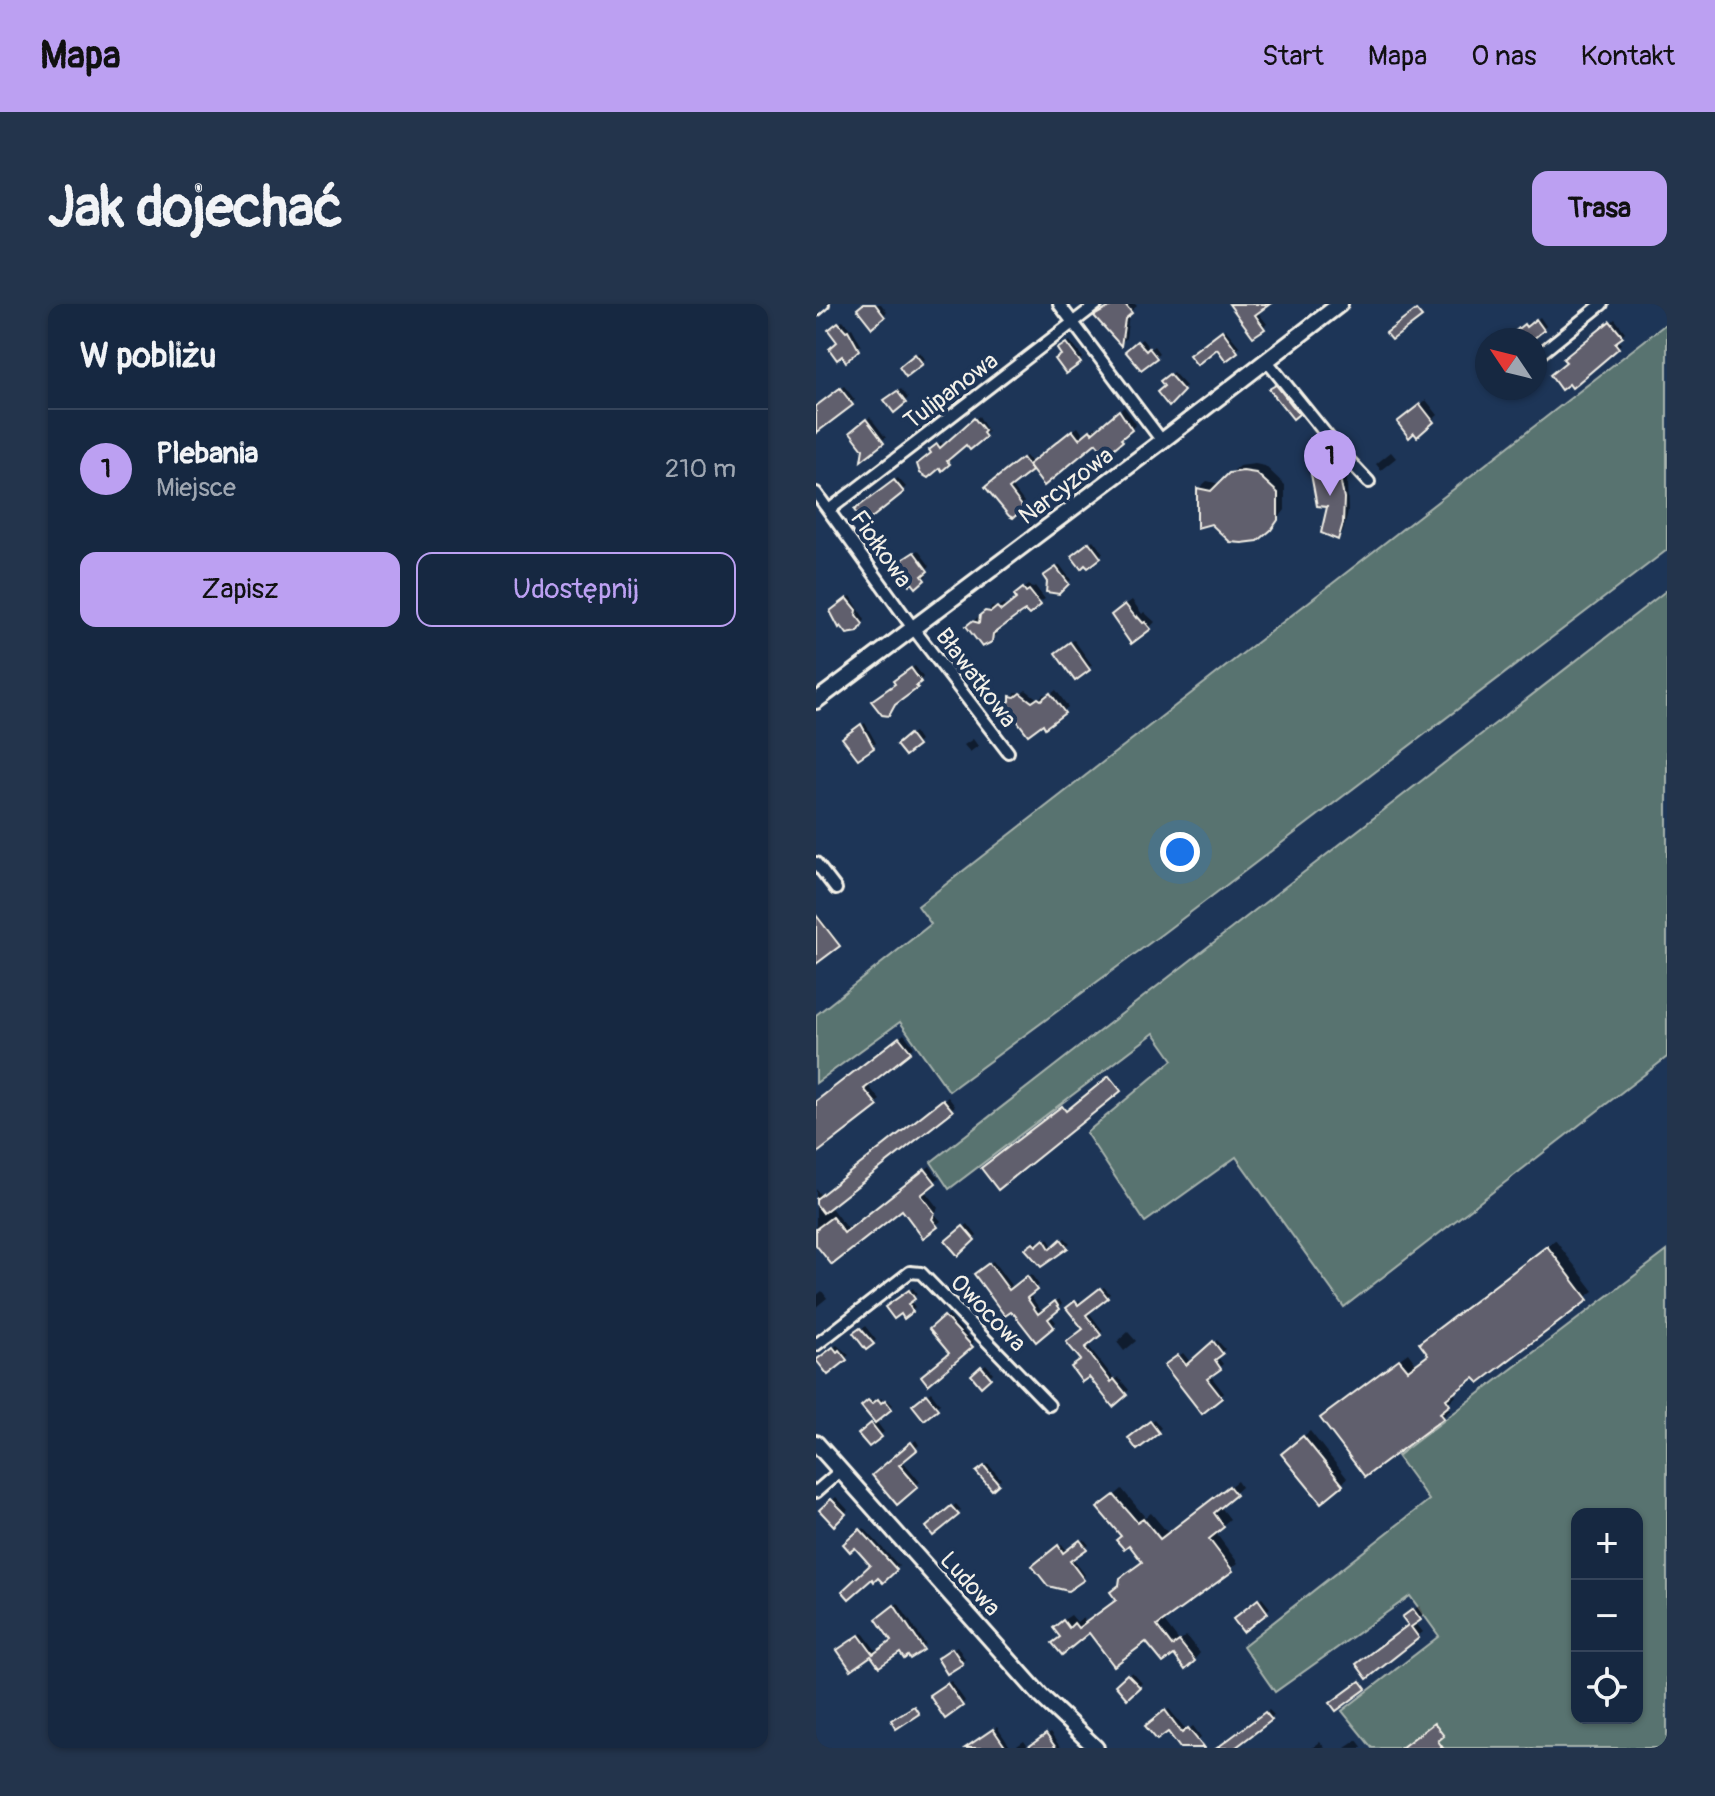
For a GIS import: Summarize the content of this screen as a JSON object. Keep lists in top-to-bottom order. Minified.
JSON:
{"streets":{"street":["Tulipanowa","Narcyzowa","Fiołkowa","Bławatkowa","Owocowa","Ludowa"]},"crossings":[["Tulipanowa","Fiołkowa"],["Narcyzowa","Fiołkowa"],["Narcyzowa","Bławatkowa"],["Fiołkowa","Bławatkowa"]],"north":"top left","page":{"header":"Mapa","nav":["Start","Mapa","O nas","Kontakt"],"buttons":["Trasa",["Zapisz","Udostępnij"]],"title":"Jak dojechać","heading":"W pobliżu","list":[{"mark":"1","name":"Plebania","note":"Miejsce","value":"210 m"}],"pins":"1","map_buttons":["+","−"]}}
